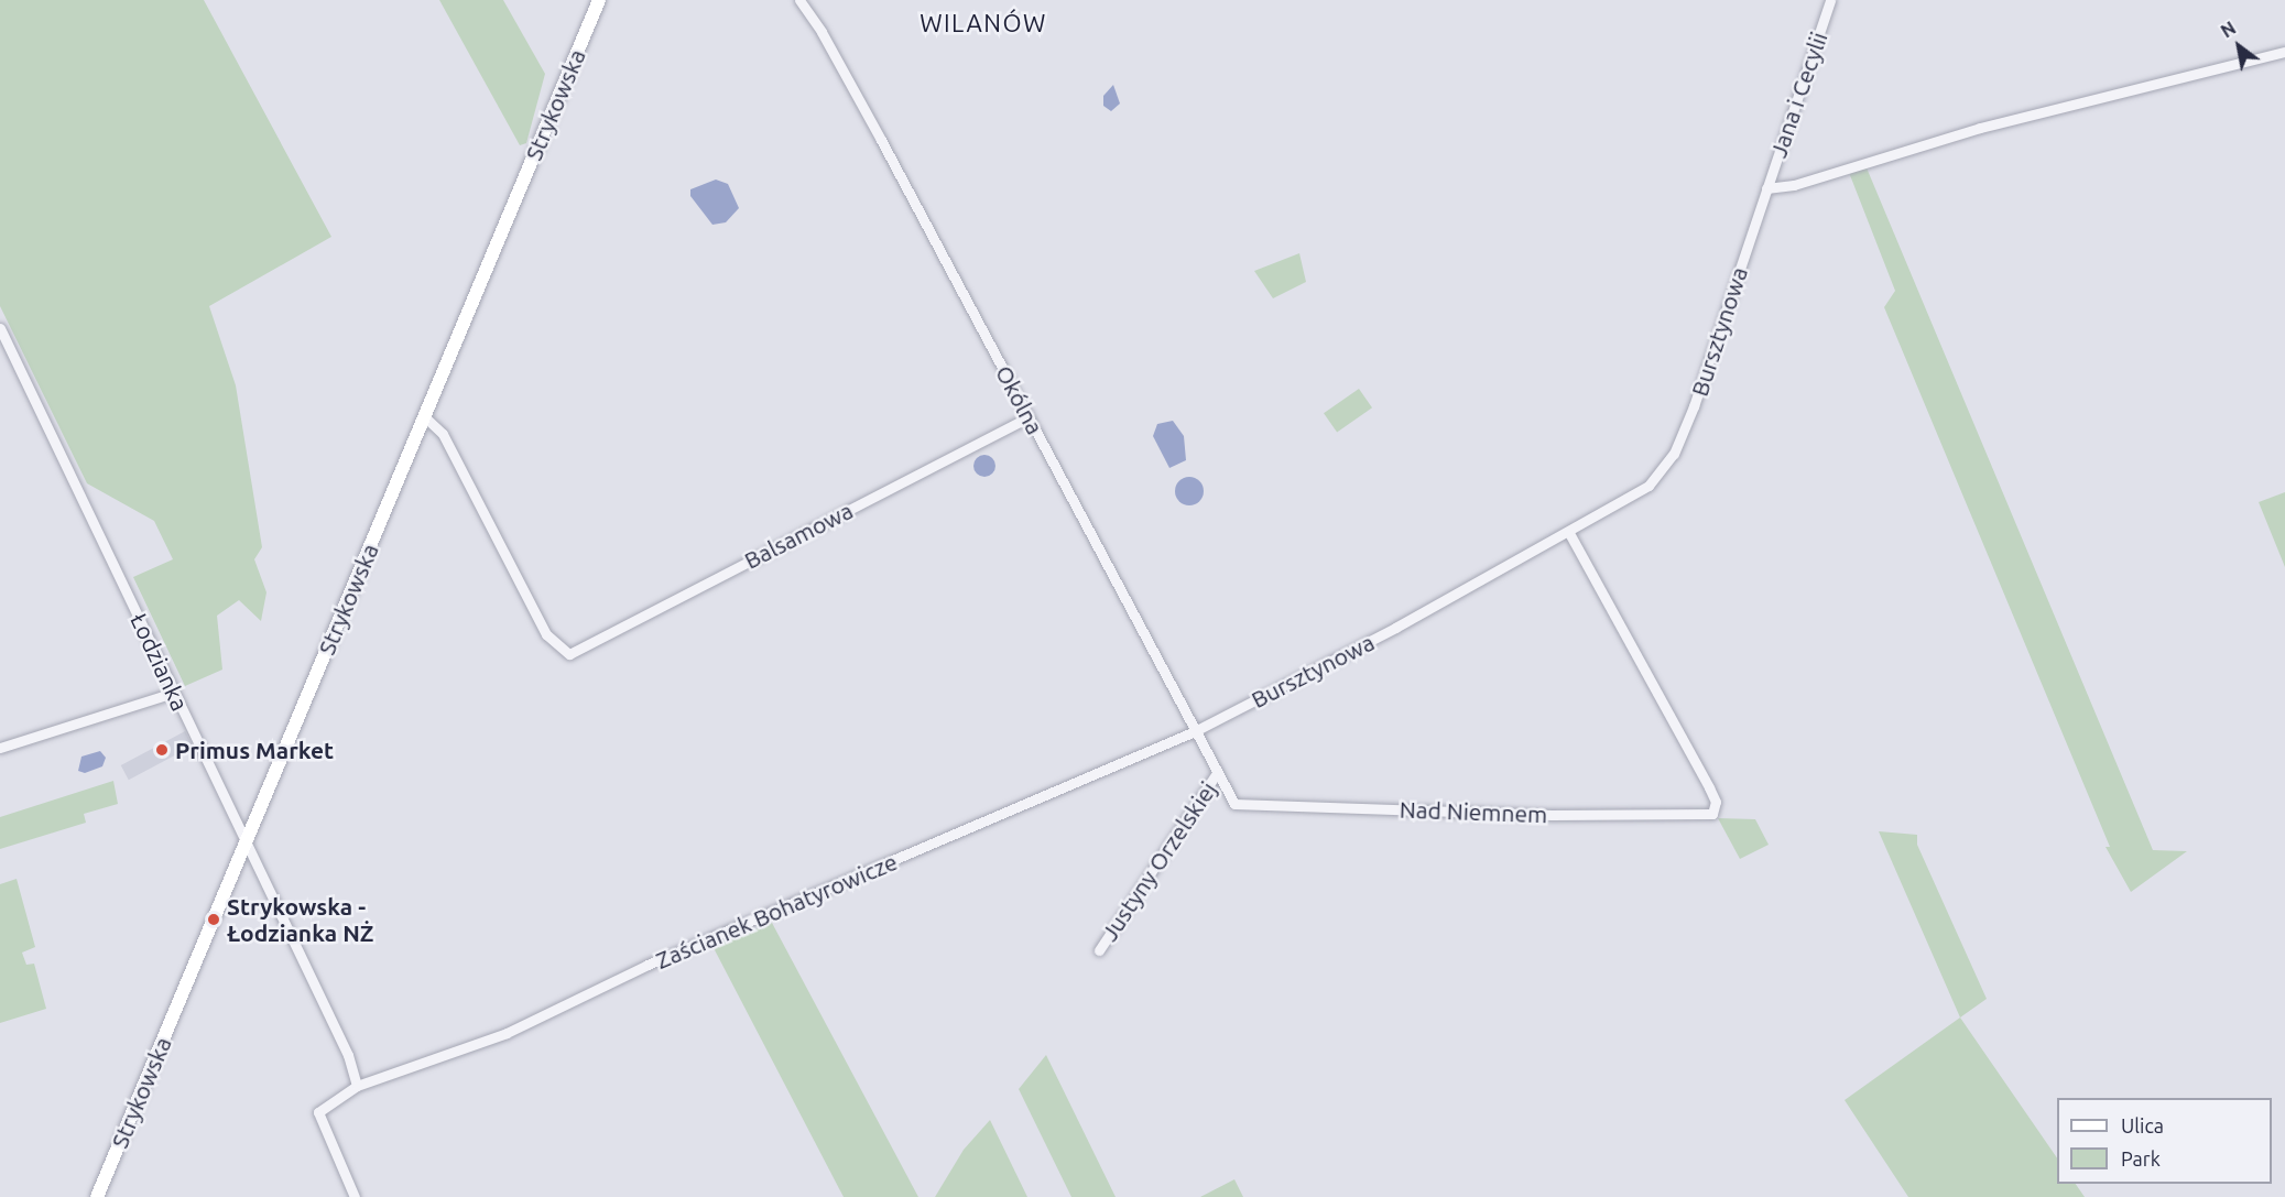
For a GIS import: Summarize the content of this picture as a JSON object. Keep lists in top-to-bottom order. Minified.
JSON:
{"streets":{"main road":["Strykowska"],"street":["Jana i Cecylii","Bursztynowa","Okólna","Balsamowa","Łodzianka","Nad Niemnem","Justyny Orzelskiej","Zaścianek Bohatyrowicze"]},"crossings":[["Jana i Cecylii","Bursztynowa"],["Strykowska","Balsamowa"],["Strykowska","Łodzianka"],["Bursztynowa","Okólna"],["Bursztynowa","Nad Niemnem"],["Bursztynowa","Zaścianek Bohatyrowicze"],["Okólna","Balsamowa"],["Okólna","Nad Niemnem"],["Okólna","Justyny Orzelskiej"],["Okólna","Zaścianek Bohatyrowicze"],["Łodzianka","Zaścianek Bohatyrowicze"]],"districts":["WILANÓW"],"places":["Primus Market","Strykowska - Łodzianka NŻ"],"legend":["Ulica","Park"],"north":"top left"}
